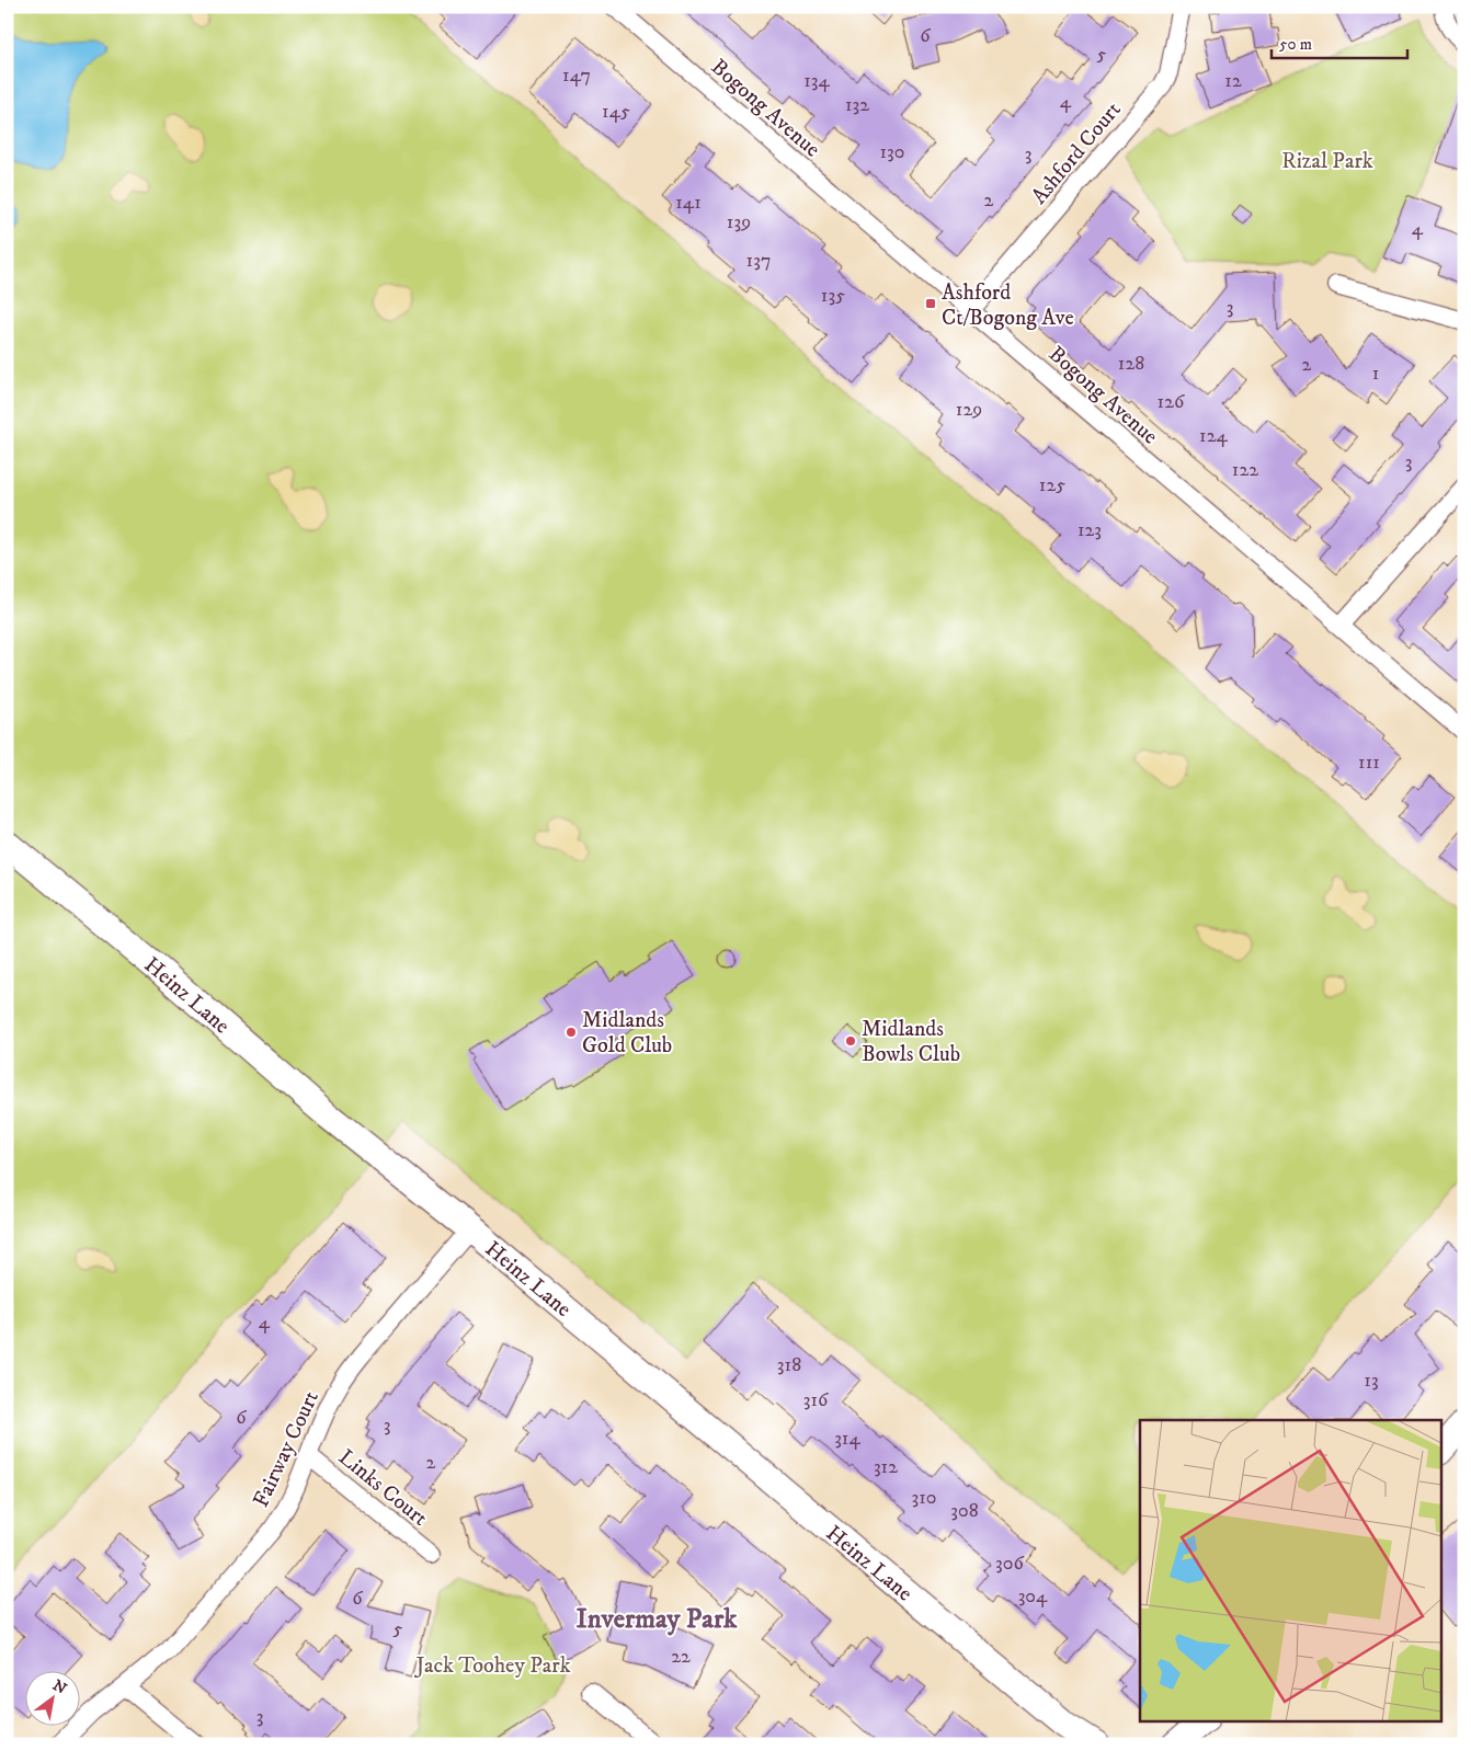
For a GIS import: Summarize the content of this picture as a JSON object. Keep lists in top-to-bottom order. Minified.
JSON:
{"streets":{"street":["Bogong Avenue","Ashford Court","Heinz Lane","Fairway Court","Links Court"]},"crossings":[["Bogong Avenue","Ashford Court"],["Heinz Lane","Fairway Court"],["Fairway Court","Links Court"]],"districts":["Invermay Park"],"parks":["Rizal Park","Jack Toohey Park"],"places":{"transit":["Ashford Ct/Bogong Ave"],"other":["Midlands Gold Club","Midlands Bowls Club"]},"house_numbers":["6","5","147","134","12","4","132","145","130","3","2","141","139","4","137","135","3","128","2","1","126","129","124","3","122","125","123","111","4","318","13","316","6","3","314","2","312","310","308","306","304","6","5","22","3"],"scale_bar":"50 m","north":"top right"}
